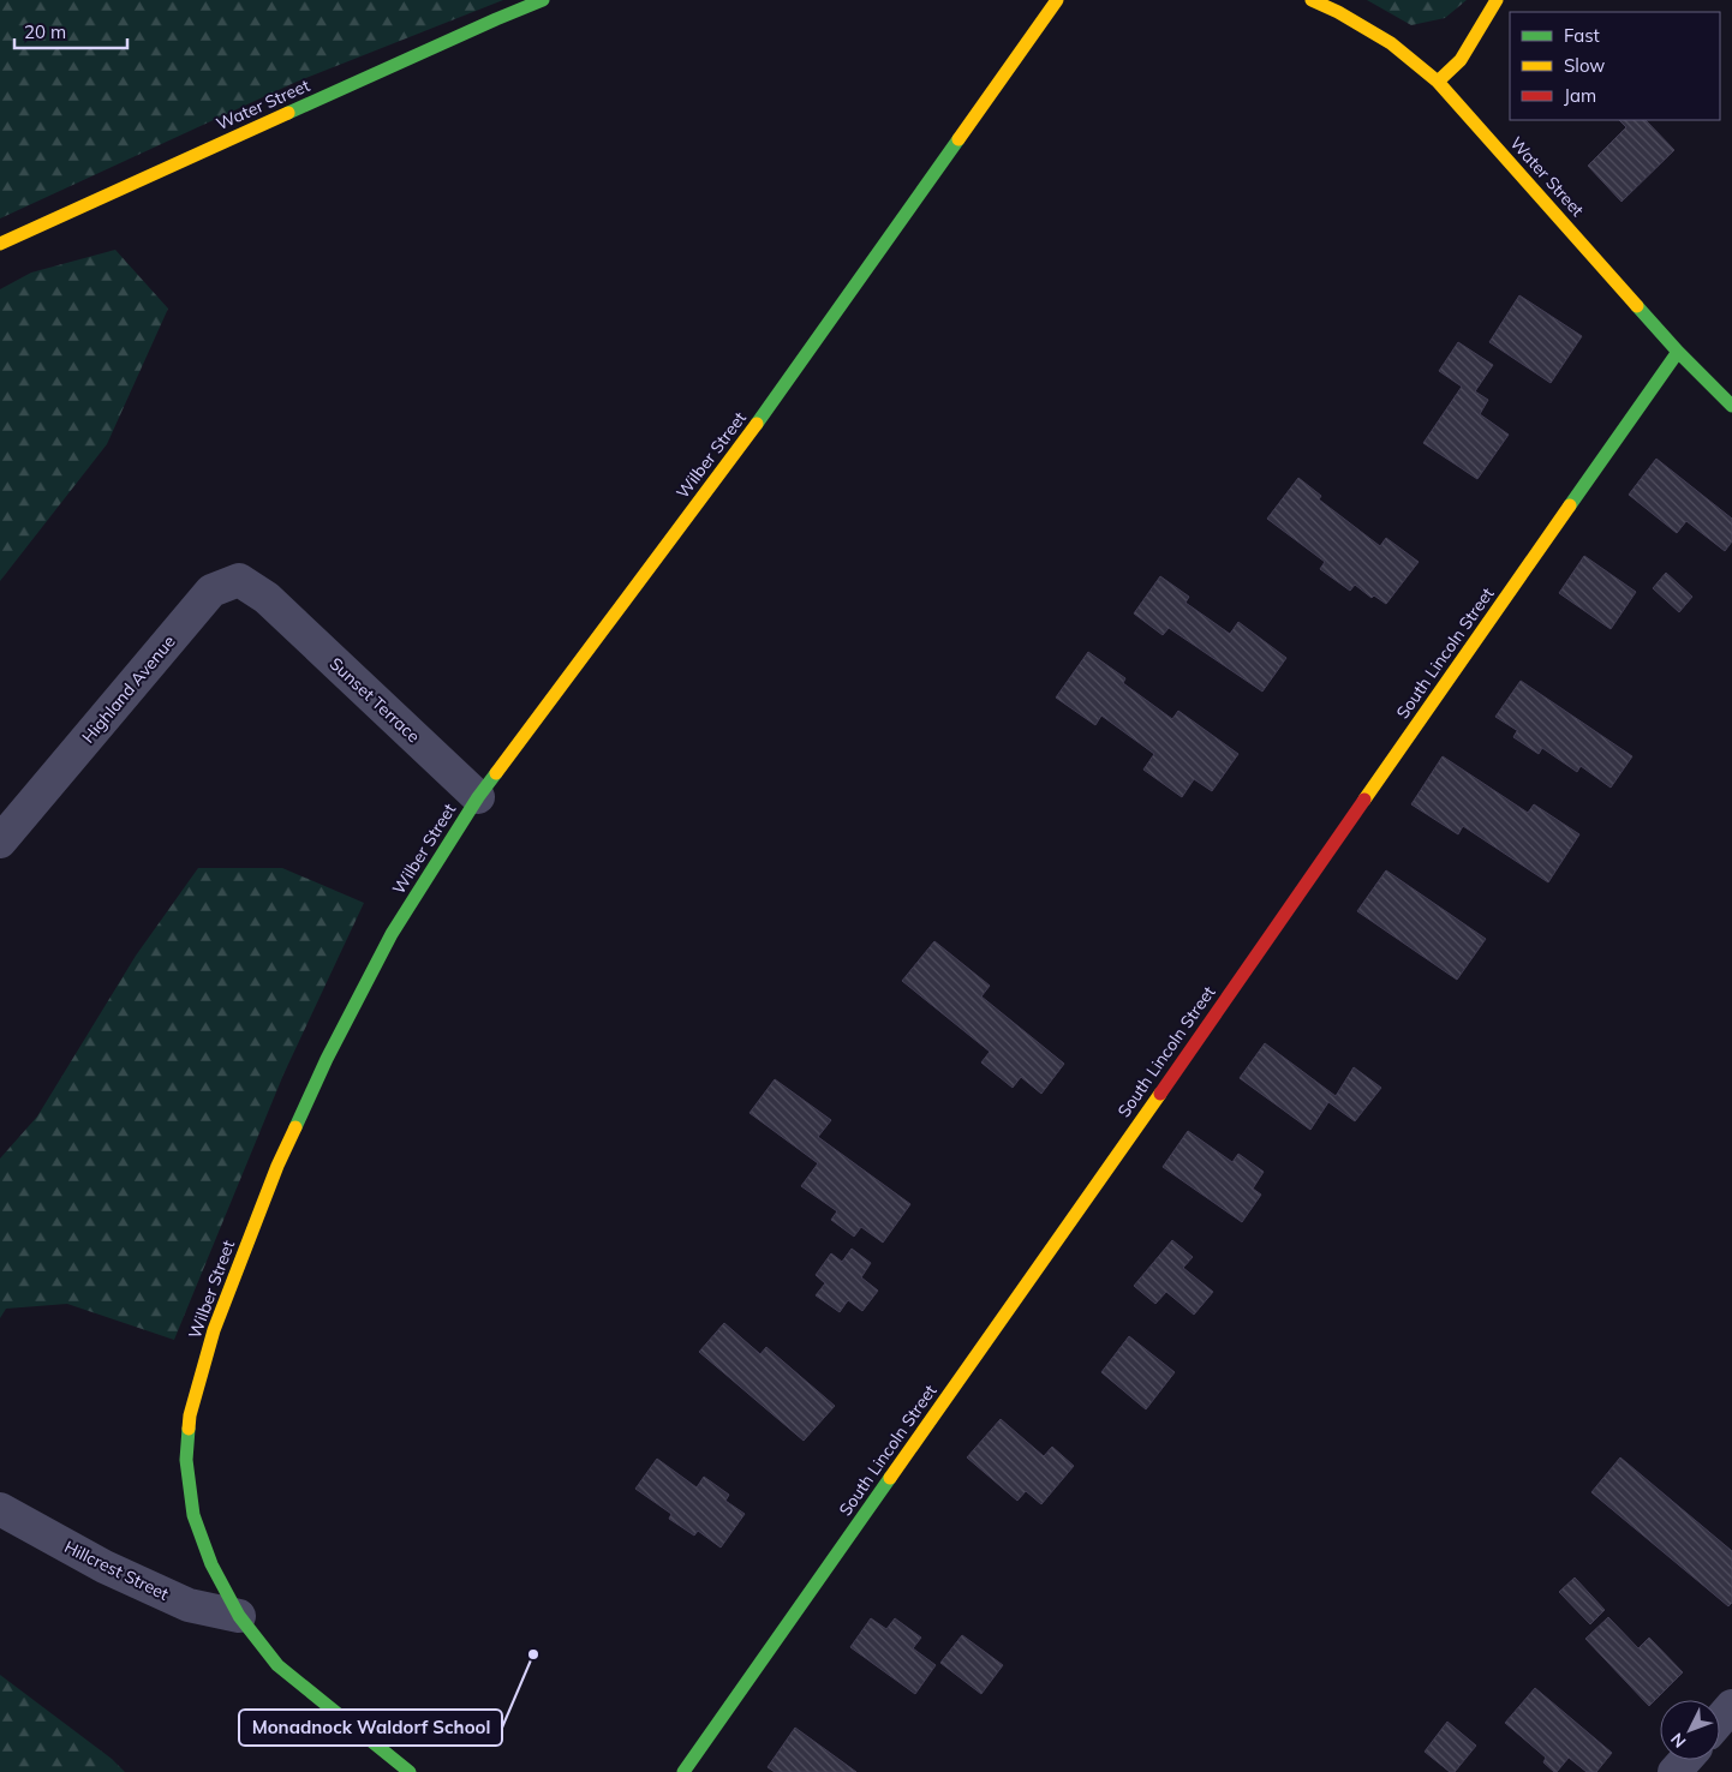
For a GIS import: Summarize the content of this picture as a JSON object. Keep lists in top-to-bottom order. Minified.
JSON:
{"streets":{"street":["Water Street","Wilber Street","South Lincoln Street","Highland Avenue","Sunset Terrace","Hillcrest Street"]},"crossings":[["Water Street","South Lincoln Street"],["Wilber Street","Sunset Terrace"],["Wilber Street","Hillcrest Street"],["Highland Avenue","Sunset Terrace"]],"places":["Monadnock Waldorf School"],"legend":["Fast","Slow","Jam"],"scale_bar":"20 m","north":"bottom left"}
